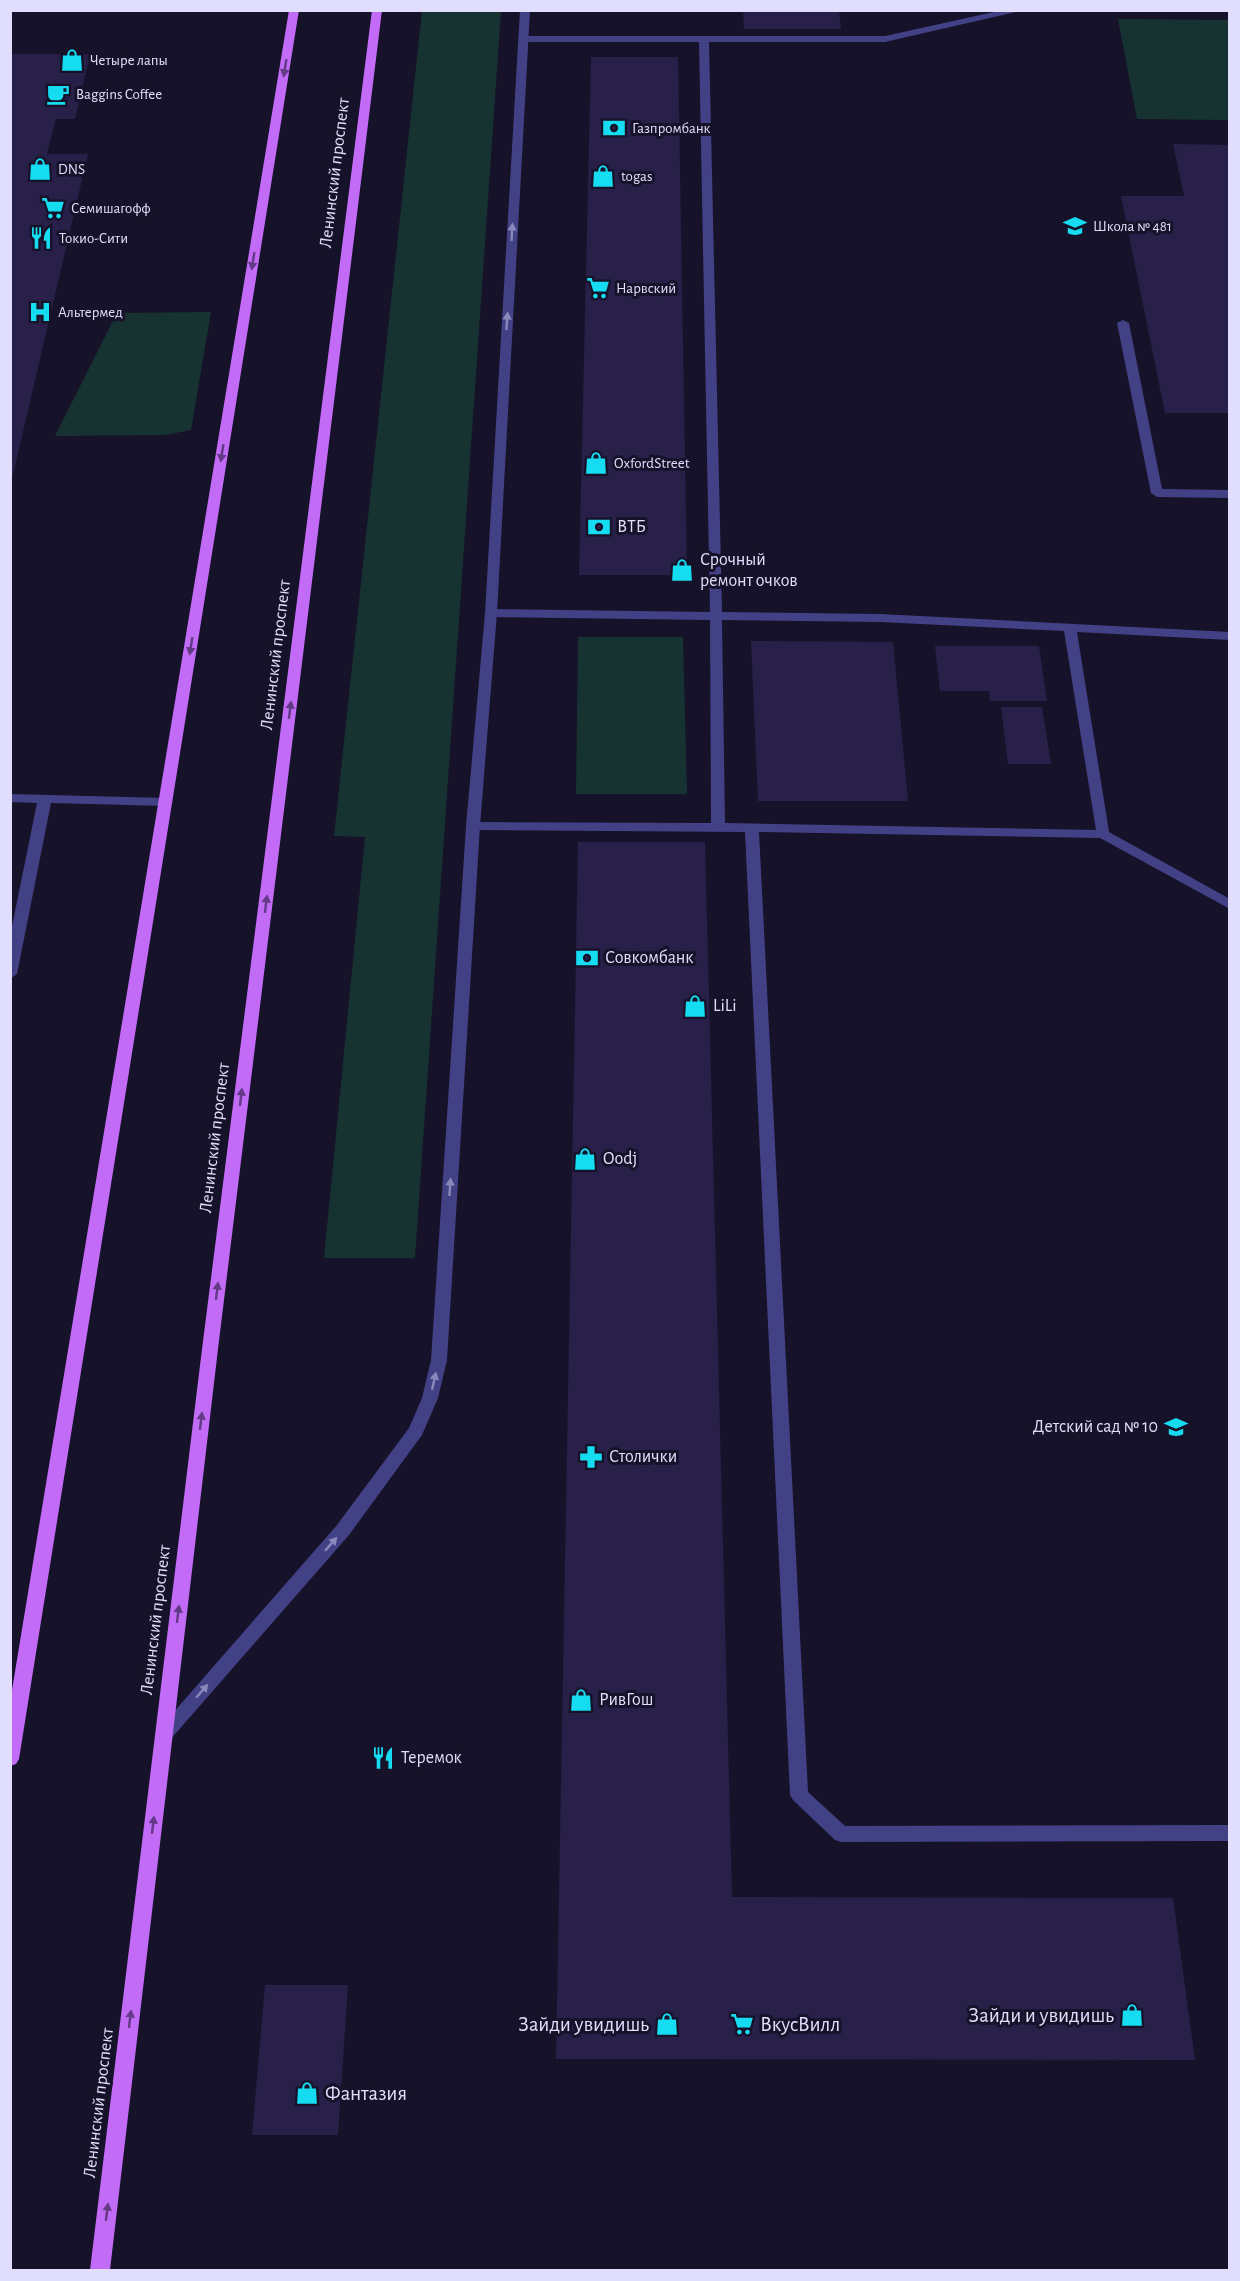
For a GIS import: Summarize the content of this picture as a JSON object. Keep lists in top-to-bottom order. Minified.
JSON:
{"streets":{"main road":["Ленинский проспект"]},"places":{"shop":["Четыре лапы","DNS","togas","OxfordStreet","Срочный ремонт очков","LiLi","Oodj","РивГош","Зайди и увидишь","Зайди увидишь","Фантазия"],"cafe":["Baggins Coffee"],"bank":["Газпромбанк","ВТБ","Совкомбанк"],"supermarket":["Семишагофф","Нарвский","ВкусВилл"],"school or university":["Школа № 481","Детский сад № 10"],"restaurant":["Токио-Сити","Теремок"],"hospital":["Альтермед"],"pharmacy":["Столички"]}}
